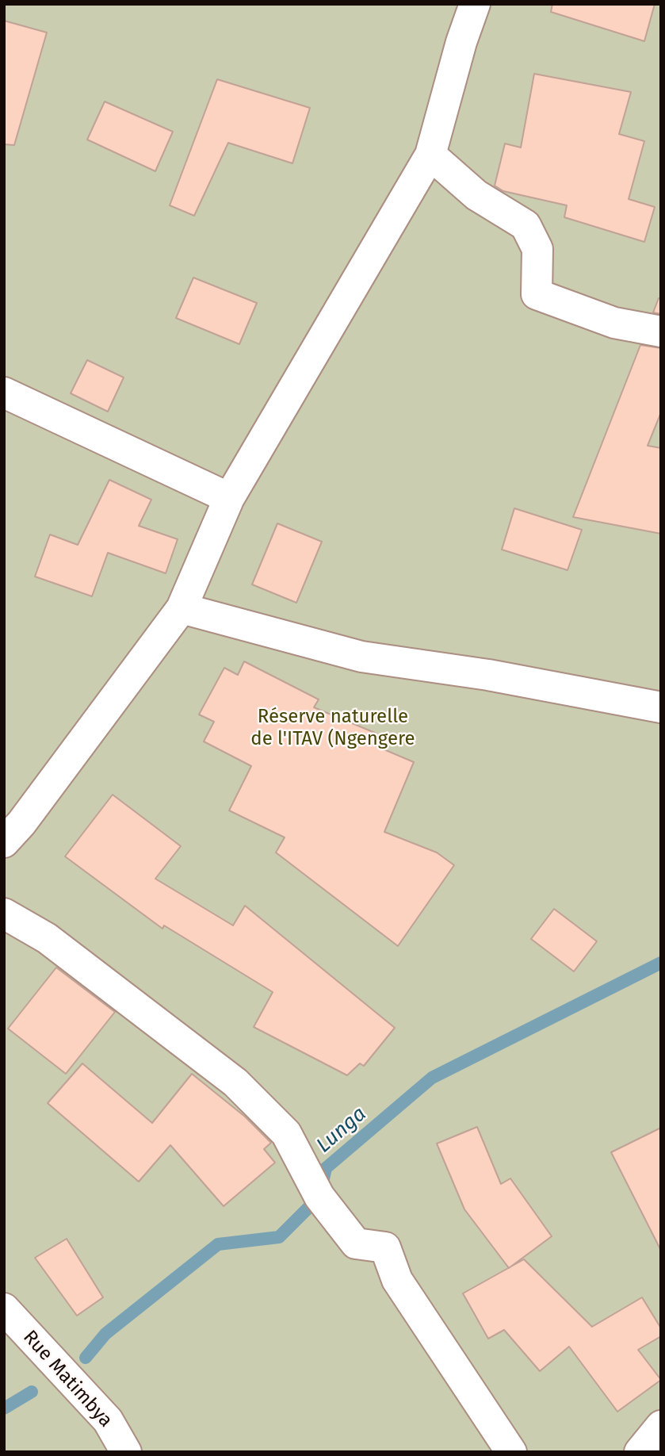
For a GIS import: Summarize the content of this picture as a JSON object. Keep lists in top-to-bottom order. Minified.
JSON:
{"streets":{"street":["Rue Matimbya"]},"water":["Lunga"],"parks":["Réserve naturelle de l'ITAV (Ngengere"]}
